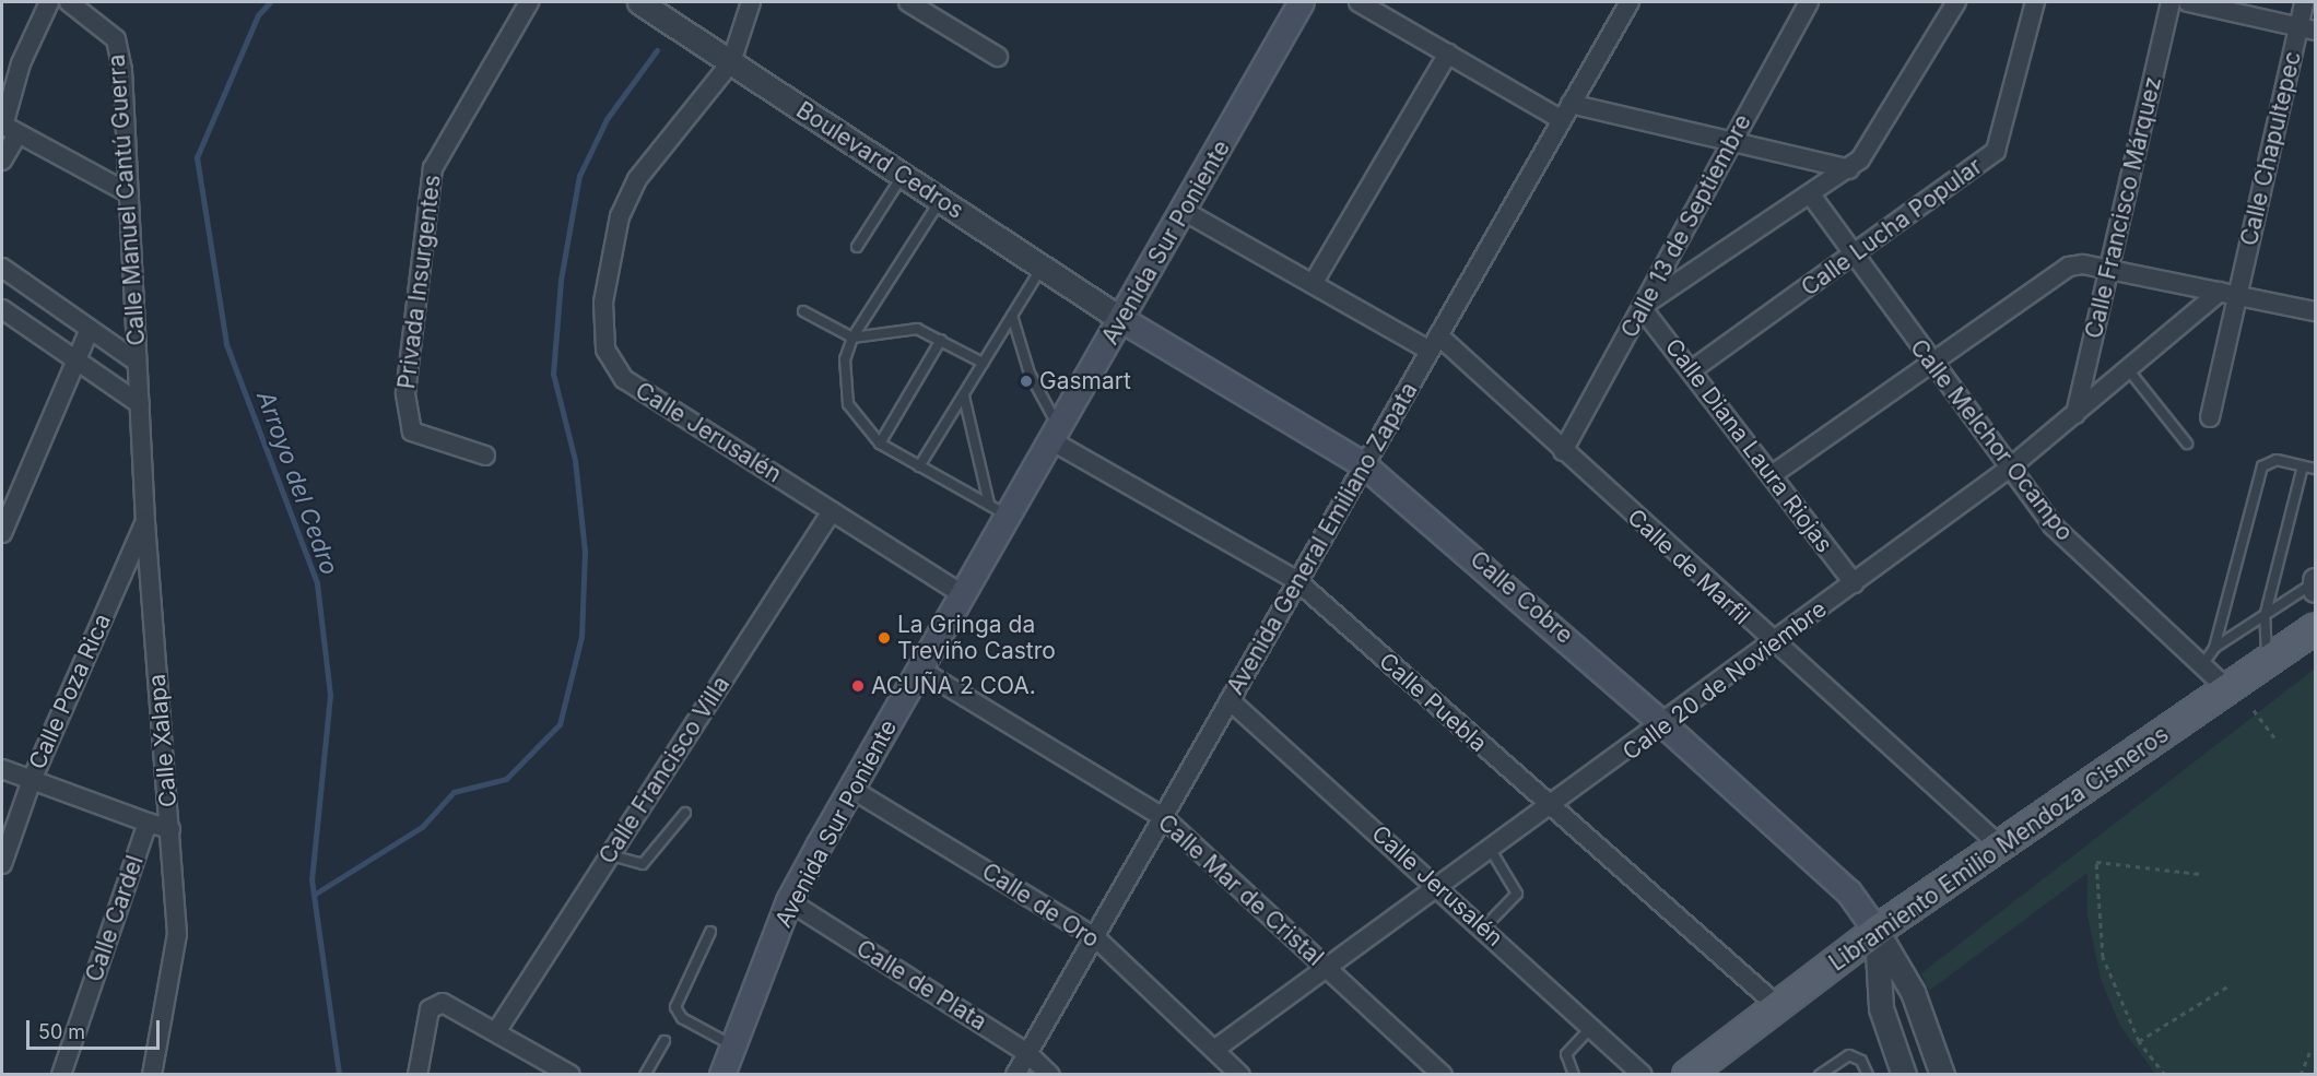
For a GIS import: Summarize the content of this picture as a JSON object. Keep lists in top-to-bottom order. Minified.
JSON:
{"streets":{"main road":["Avenida Sur Poniente","Calle Cobre","Libramiento Emilio Mendoza Cisneros"],"street":["Calle Chapultepec","Boulevard Cedros","Calle Manuel Cantú Guerra","Calle Francisco Márquez","Calle 13 de Septiembre","Calle Lucha Popular","Privada Insurgentes","Calle Jerusalén","Calle Melchor Ocampo","Calle Diana Laura Riojas","Avenida General Emiliano Zapata","Calle de Marfil","Calle 20 de Noviembre","Calle Poza Rica","Calle Puebla","Calle Xalapa","Calle Francisco Villa","Calle Mar de Cristal","Calle de Oro","Calle Cardel","Calle de Plata"]},"crossings":[["Calle Chapultepec","Calle 20 de Noviembre"],["Boulevard Cedros","Avenida Sur Poniente"],["Boulevard Cedros","Calle Jerusalén"],["Boulevard Cedros","Calle Cobre"],["Calle Manuel Cantú Guerra","Calle Xalapa"],["Calle Francisco Márquez","Calle 20 de Noviembre"],["Calle 13 de Septiembre","Calle Diana Laura Riojas"],["Calle 13 de Septiembre","Calle de Marfil"],["Calle Lucha Popular","Calle Melchor Ocampo"],["Calle Lucha Popular","Calle Diana Laura Riojas"],["Avenida Sur Poniente","Calle Jerusalén"],["Avenida Sur Poniente","Calle de Marfil"],["Avenida Sur Poniente","Calle Cobre"],["Avenida Sur Poniente","Calle Puebla"],["Avenida Sur Poniente","Calle Mar de Cristal"],["Avenida Sur Poniente","Calle de Oro"],["Avenida Sur Poniente","Calle de Plata"],["Calle Jerusalén","Avenida General Emiliano Zapata"],["Calle Jerusalén","Calle 20 de Noviembre"],["Calle Jerusalén","Calle Francisco Villa"],["Calle Melchor Ocampo","Calle 20 de Noviembre"],["Calle Melchor Ocampo","Libramiento Emilio Mendoza Cisneros"],["Calle Diana Laura Riojas","Calle 20 de Noviembre"],["Avenida General Emiliano Zapata","Calle de Marfil"],["Avenida General Emiliano Zapata","Calle Cobre"],["Avenida General Emiliano Zapata","Calle Puebla"],["Avenida General Emiliano Zapata","Calle Mar de Cristal"],["Avenida General Emiliano Zapata","Calle de Oro"],["Avenida General Emiliano Zapata","Calle de Plata"],["Calle de Marfil","Calle 20 de Noviembre"],["Calle de Marfil","Libramiento Emilio Mendoza Cisneros"],["Calle Cobre","Calle 20 de Noviembre"],["Calle Cobre","Libramiento Emilio Mendoza Cisneros"],["Calle 20 de Noviembre","Calle Puebla"],["Calle 20 de Noviembre","Calle Mar de Cristal"],["Calle 20 de Noviembre","Calle de Oro"],["Calle Poza Rica","Calle Xalapa"],["Calle Puebla","Libramiento Emilio Mendoza Cisneros"]],"water":["Arroyo del Cedro"],"places":["Gasmart","La Gringa da Treviño Castro","ACUÑA 2 COA."],"scale_bar":"50 m"}
